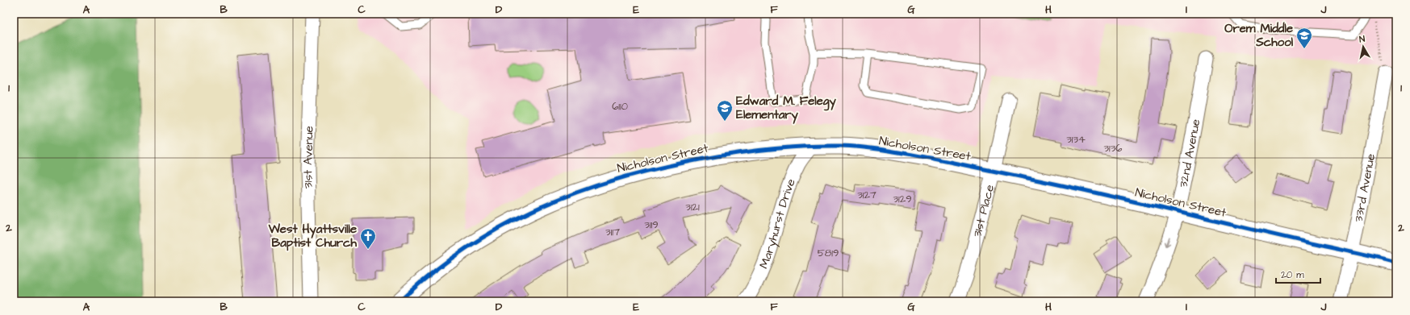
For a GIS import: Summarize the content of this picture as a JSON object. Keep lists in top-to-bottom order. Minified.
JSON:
{"streets":{"street":["Nicholson Street","32nd Avenue","31st Avenue","33rd Avenue","31st Place","Maryhurst Drive"]},"crossings":[["Nicholson Street","32nd Avenue"],["Nicholson Street","33rd Avenue"],["Nicholson Street","31st Place"],["Nicholson Street","Maryhurst Drive"]],"one_way":["32nd Avenue"],"places":{"school or university":["Orem Middle School","Edward M. Felegy Elementary"],"church":["West Hyattsville Baptist Church"]},"house_numbers":["6110","3134","3136","3127","3129","3121","3119","3117","5819"],"scale_bar":"20 m","north":"top","grid":{"columns":["A","B","C","D","E","F","G","H","I","J"],"rows":["1","2"]}}
